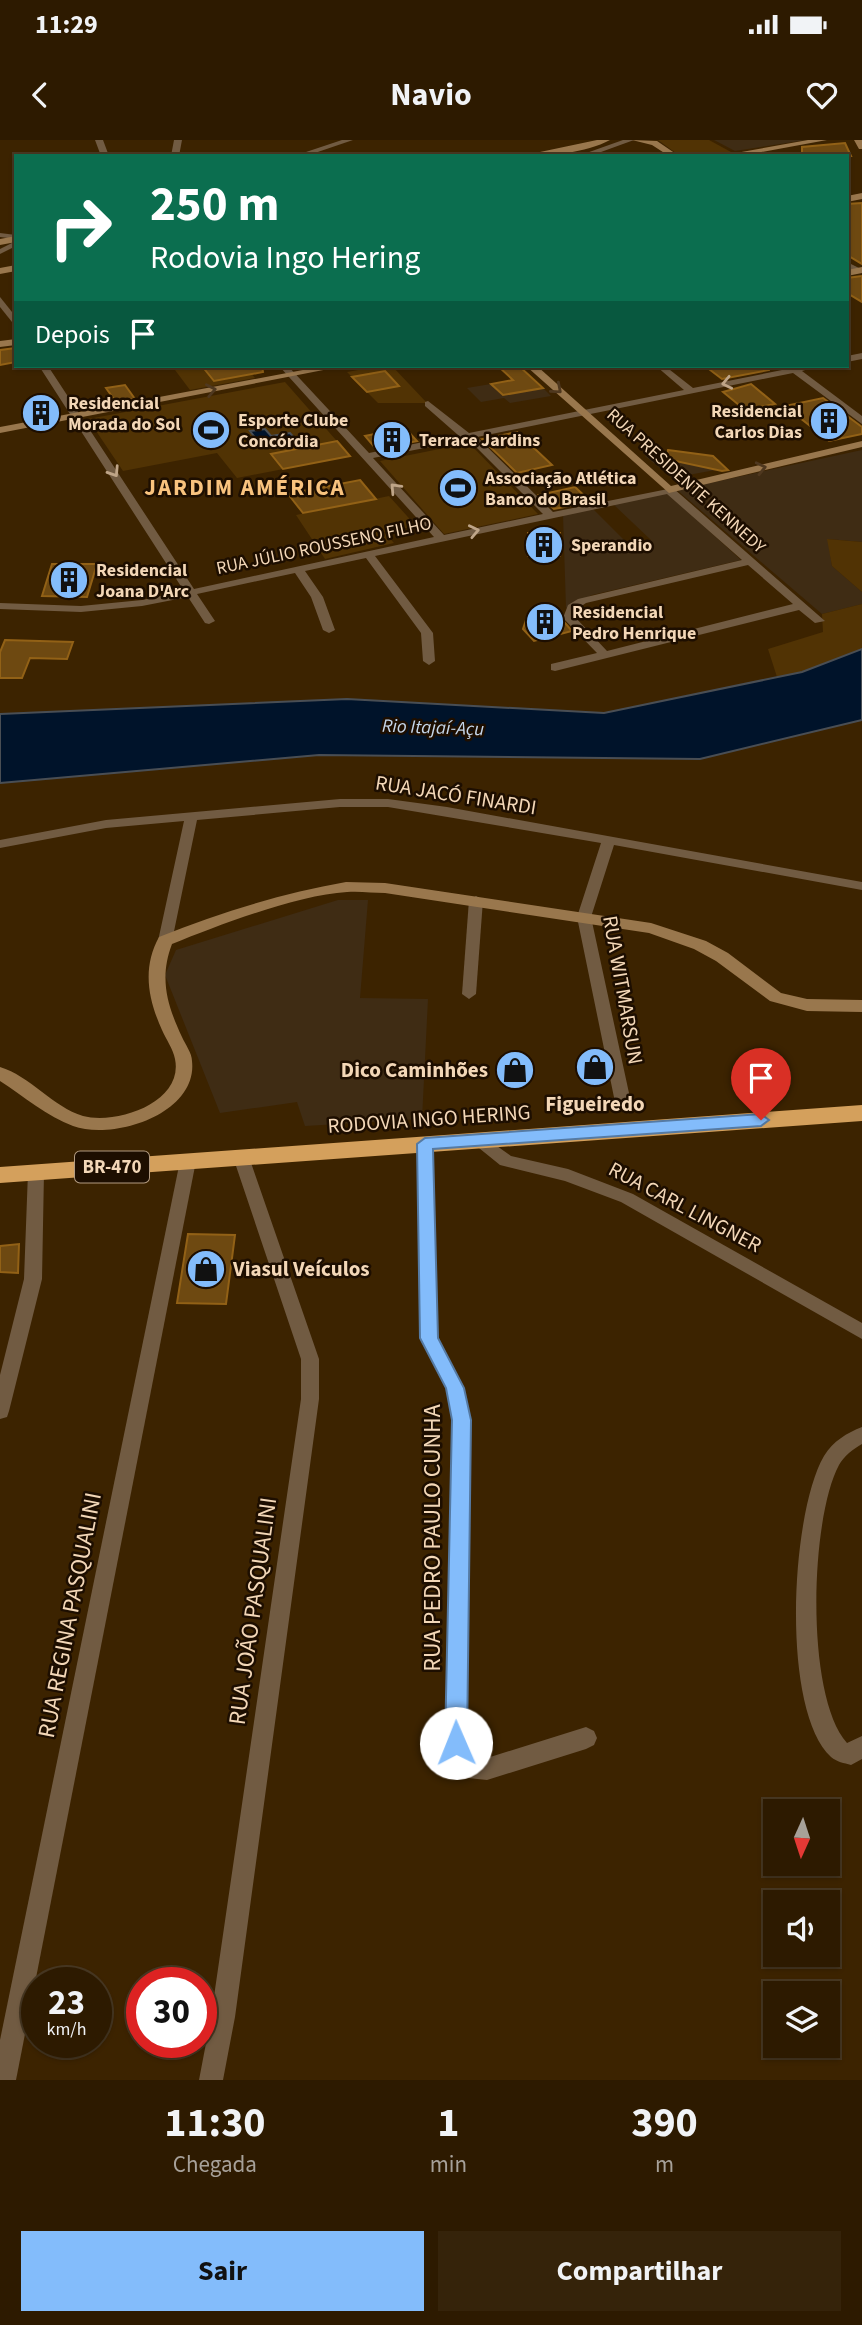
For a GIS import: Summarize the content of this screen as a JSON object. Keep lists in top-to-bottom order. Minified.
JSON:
{"streets":{"highway":["RODOVIA INGO HERING","BR-470"],"street":["RUA PRESIDENTE KENNEDY","RUA JÚLIO ROUSSENQ FILHO","RUA JACÓ FINARDI","RUA WITMARSUN","RUA CARL LINGNER","RUA PEDRO PAULO CUNHA","RUA JOÃO PASQUALINI","RUA REGINA PASQUALINI"]},"crossings":[["RUA PRESIDENTE KENNEDY","RUA JÚLIO ROUSSENQ FILHO"],["RUA JACÓ FINARDI","RUA WITMARSUN"],["RODOVIA INGO HERING","RUA CARL LINGNER"],["RODOVIA INGO HERING","RUA PEDRO PAULO CUNHA"],["RODOVIA INGO HERING","RUA JOÃO PASQUALINI"],["RODOVIA INGO HERING","RUA REGINA PASQUALINI"]],"districts":["JARDIM AMÉRICA"],"water":["Rio Itajaí-Açu"],"places":{"building":["Residencial Morada do Sol","Residencial Carlos Dias","Terrace Jardins","Sperandio","Residencial Joana D'Arc","Residencial Pedro Henrique"],"sports":["Esporte Clube Concórdia","Associação Atlética Banco do Brasil"],"shop":["Figueiredo","Dico Caminhões","Viasul Veículos"]},"north":"bottom","page":{"status":"11:29","header":"Navio","turn":["250 m","Rodovia Ingo Hering"],"then":"Depois","speed":"23 km/h","limit":"30","eta":["11:30","Chegada","1","min","390","m"],"buttons":["Sair","Compartilhar"]}}
